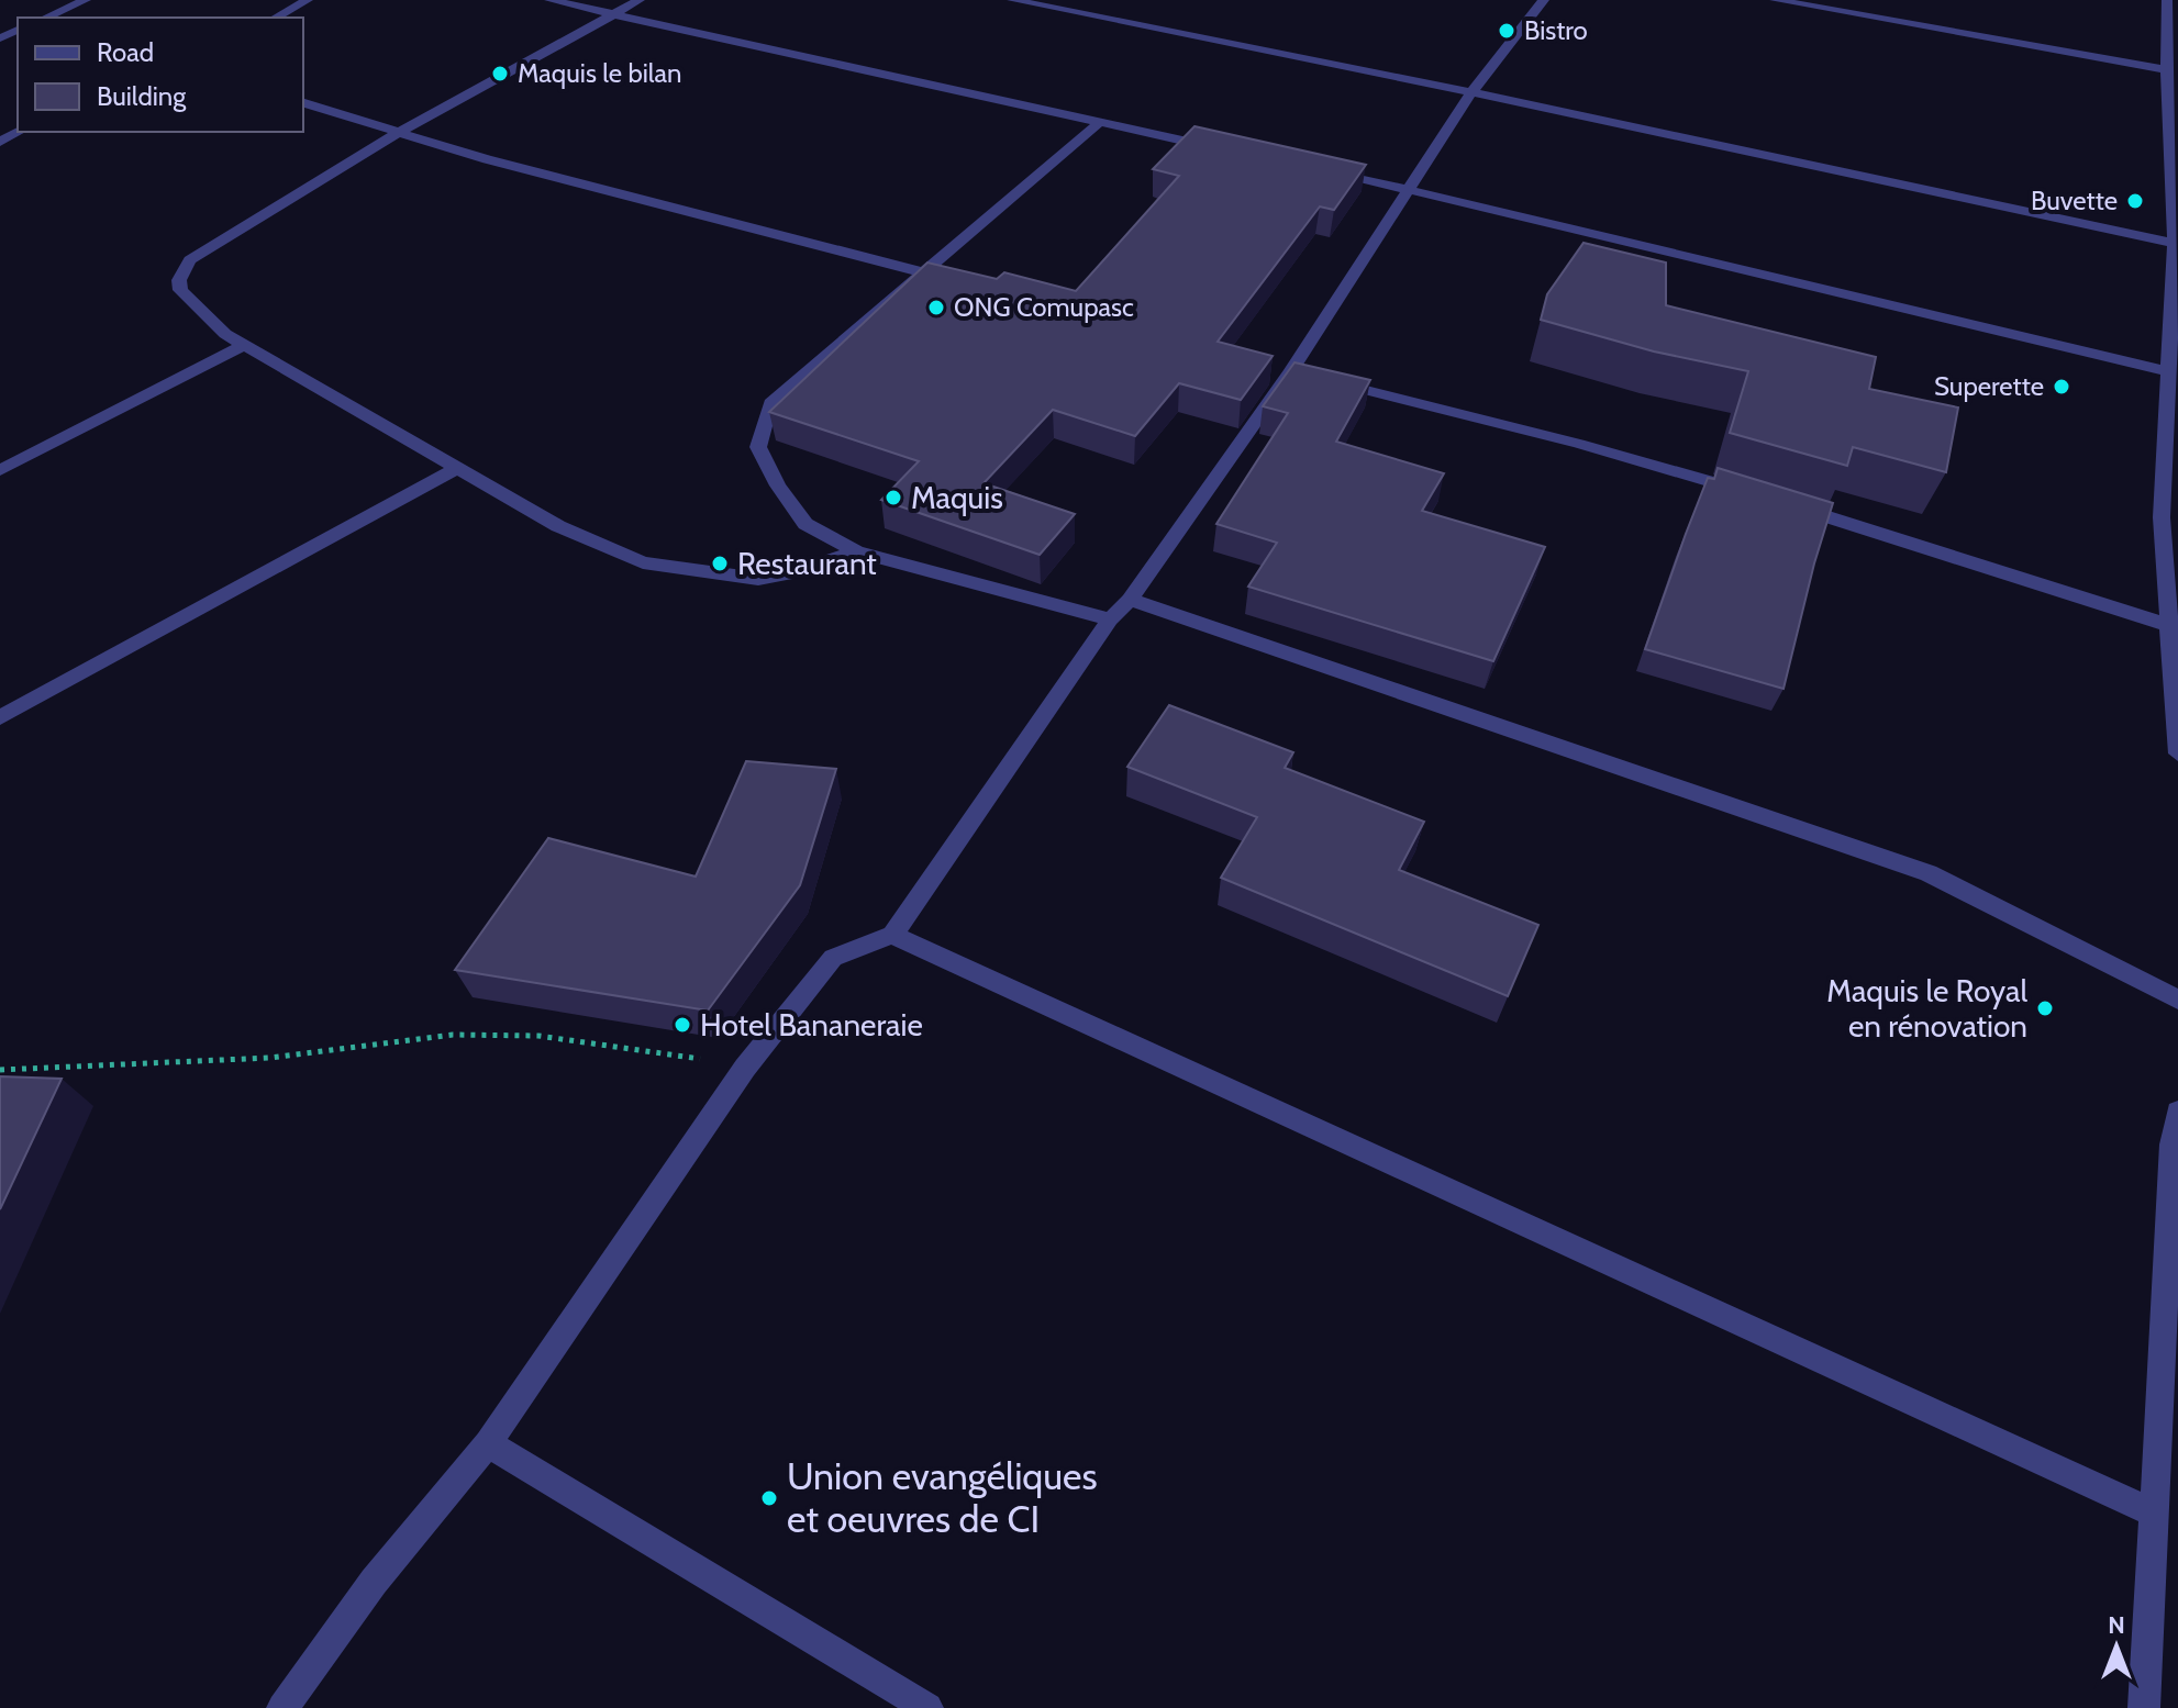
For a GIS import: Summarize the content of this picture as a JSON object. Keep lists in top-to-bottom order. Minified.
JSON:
{"places":["Bistro","Maquis le bilan","Buvette","ONG Comupasc","Superette","Maquis","Restaurant","Maquis le Royal en rénovation","Hotel Bananeraie","Union evangéliques et oeuvres de CI"],"legend":["Road","Building"],"north":"top"}
